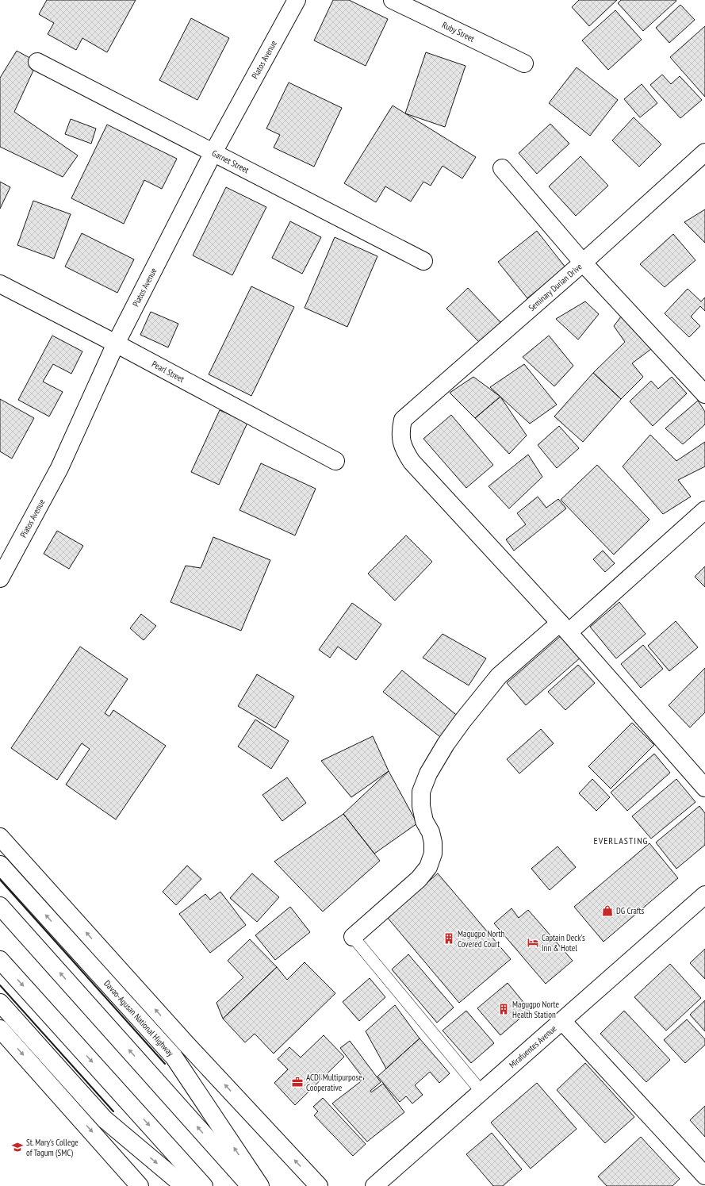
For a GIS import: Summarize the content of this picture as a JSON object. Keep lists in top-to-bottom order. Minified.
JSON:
{"streets":{"main road":["Ruby Street","Piatos Avenue","Garnet Street","Seminary Durian Drive","Pearl Street","Davao-Agusan National Highway","Mirafuentes Avenue"]},"crossings":[["Piatos Avenue","Garnet Street"],["Piatos Avenue","Pearl Street"]],"districts":["EVERLASTING"],"places":{"shop":["DG Crafts"],"building":["Magugpo North Covered Court","Magugpo Norte Health Station"],"hotel":["Captain Deck's Inn & Hotel"],"office":["ACDI Multipurpose Cooperative"],"school or university":["St. Mary's College of Tagum (SMC)"]}}
